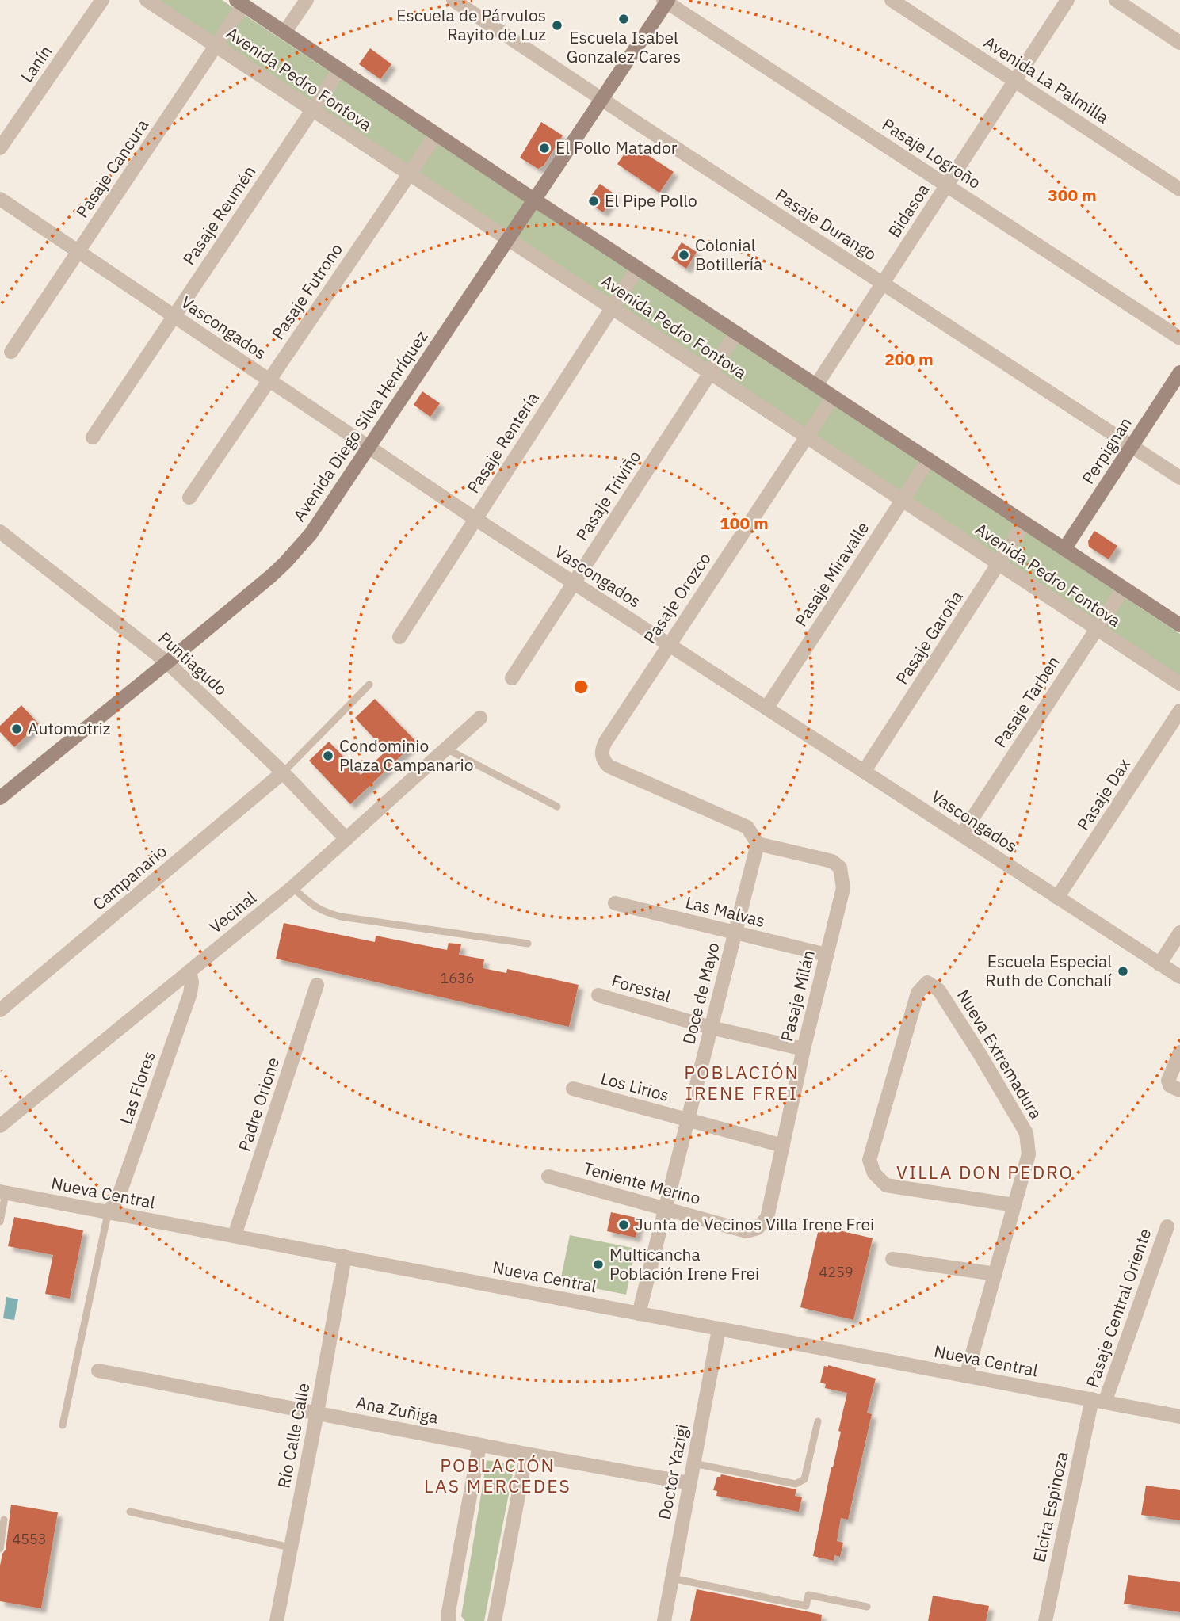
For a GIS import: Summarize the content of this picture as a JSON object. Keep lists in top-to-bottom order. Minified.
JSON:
{"streets":{"main road":["Avenida Pedro Fontova","Avenida Diego Silva Henríquez","Perpignan"],"street":["Lanín","Avenida La Palmilla","Pasaje Logroño","Pasaje Cancura","Bidasoa","Pasaje Reumén","Pasaje Durango","Pasaje Futrono","Vascongados","Pasaje Rentería","Pasaje Triviño","Pasaje Miravalle","Pasaje Orozco","Pasaje Garoña","Puntiagudo","Pasaje Tarben","Pasaje Dax","Campanario","Las Malvas","Vecinal","Forestal","Doce de Mayo","Pasaje Milán","Nueva Extremadura","Los Lirios","Las Flores","Padre Orione","Teniente Merino","Nueva Central","Pasaje Central Oriente","Ana Zuñiga","Río Calle Calle","Doctor Yazigi","Elcira Espinoza"]},"crossings":[["Avenida Pedro Fontova","Pasaje Cancura"],["Avenida Pedro Fontova","Bidasoa"],["Avenida Pedro Fontova","Pasaje Reumén"],["Avenida Pedro Fontova","Pasaje Futrono"],["Avenida Pedro Fontova","Avenida Diego Silva Henríquez"],["Avenida Pedro Fontova","Pasaje Rentería"],["Avenida Pedro Fontova","Perpignan"],["Avenida Pedro Fontova","Pasaje Triviño"],["Avenida Pedro Fontova","Pasaje Miravalle"],["Avenida Pedro Fontova","Pasaje Orozco"],["Avenida Pedro Fontova","Pasaje Garoña"],["Avenida Pedro Fontova","Pasaje Tarben"],["Avenida La Palmilla","Bidasoa"],["Pasaje Logroño","Bidasoa"],["Pasaje Logroño","Avenida Diego Silva Henríquez"],["Pasaje Cancura","Vascongados"],["Bidasoa","Pasaje Durango"],["Pasaje Reumén","Vascongados"],["Pasaje Durango","Avenida Diego Silva Henríquez"],["Pasaje Durango","Perpignan"],["Pasaje Futrono","Vascongados"],["Vascongados","Avenida Diego Silva Henríquez"],["Vascongados","Pasaje Rentería"],["Vascongados","Pasaje Triviño"],["Vascongados","Pasaje Miravalle"],["Vascongados","Pasaje Orozco"],["Vascongados","Pasaje Garoña"],["Vascongados","Pasaje Tarben"],["Vascongados","Pasaje Dax"],["Avenida Diego Silva Henríquez","Puntiagudo"],["Pasaje Orozco","Doce de Mayo"],["Pasaje Orozco","Pasaje Milán"],["Puntiagudo","Campanario"],["Puntiagudo","Vecinal"],["Las Malvas","Doce de Mayo"],["Las Malvas","Pasaje Milán"],["Vecinal","Las Flores"],["Forestal","Doce de Mayo"],["Forestal","Pasaje Milán"],["Doce de Mayo","Pasaje Milán"],["Doce de Mayo","Los Lirios"],["Doce de Mayo","Teniente Merino"],["Doce de Mayo","Nueva Central"],["Pasaje Milán","Los Lirios"],["Pasaje Milán","Teniente Merino"],["Nueva Extremadura","Nueva Central"],["Las Flores","Nueva Central"],["Padre Orione","Nueva Central"],["Nueva Central","Pasaje Central Oriente"],["Nueva Central","Río Calle Calle"],["Nueva Central","Doctor Yazigi"],["Nueva Central","Elcira Espinoza"],["Pasaje Central Oriente","Elcira Espinoza"],["Ana Zuñiga","Río Calle Calle"],["Ana Zuñiga","Doctor Yazigi"]],"districts":["POBLACIÓN IRENE FREI","VILLA DON PEDRO","POBLACIÓN LAS MERCEDES"],"places":["Escuela Isabel Gonzalez Cares","Escuela de Párvulos Rayito de Luz","El Pollo Matador","El Pipe Pollo","Colonial Botillería","Automotriz","Condominio Plaza Campanario","Escuela Especial Ruth de Conchalí","Junta de Vecinos Villa Irene Frei","Multicancha Población Irene Frei"],"house_numbers":["1636","4259","4553"],"rings":["300 m","200 m","100 m"]}
